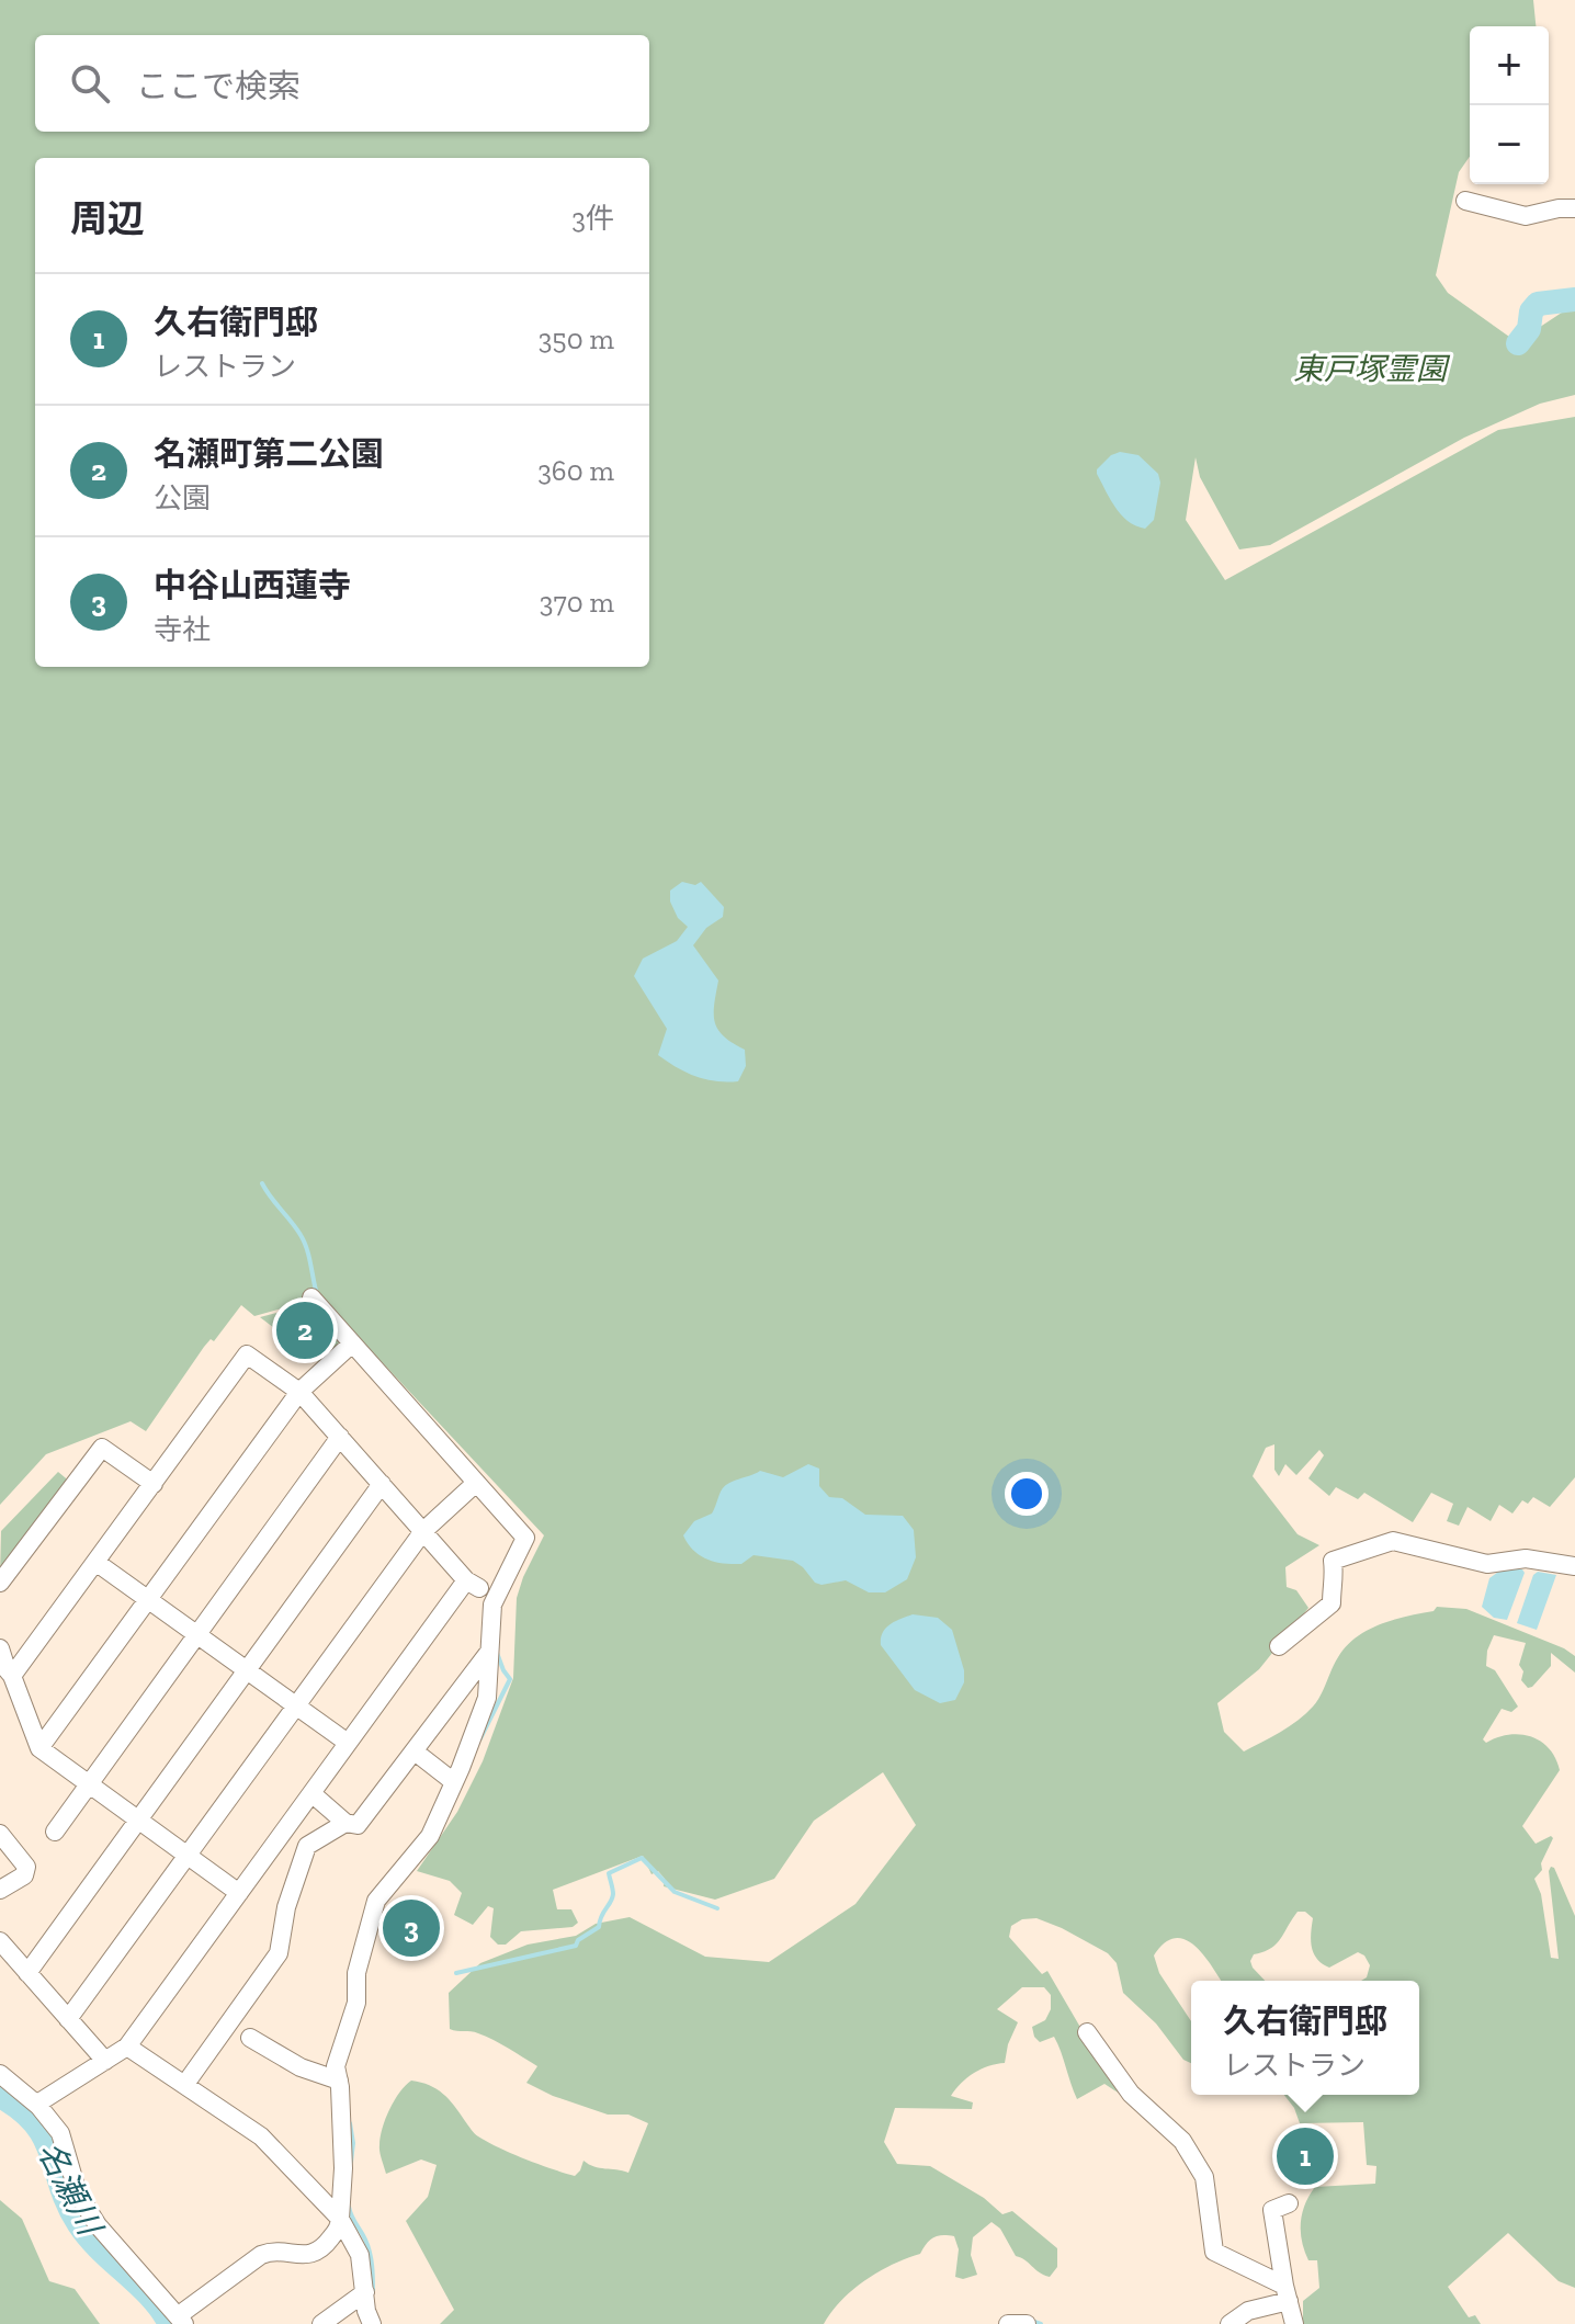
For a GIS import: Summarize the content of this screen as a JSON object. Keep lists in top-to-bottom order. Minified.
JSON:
{"water":["名瀬川"],"parks":["東戸塚霊園"],"page":{"map_buttons":["+","−"],"search":"ここで検索","heading":["周辺","3件"],"list":[{"mark":"1","name":"久右衛門邸","note":"レストラン","value":"350 m"},{"mark":"2","name":"名瀬町第二公園","note":"公園","value":"360 m"},{"mark":"3","name":"中谷山西蓮寺","note":"寺社","value":"370 m"}],"pins":["2","3","1"],"popup":["久右衛門邸","レストラン"]}}
